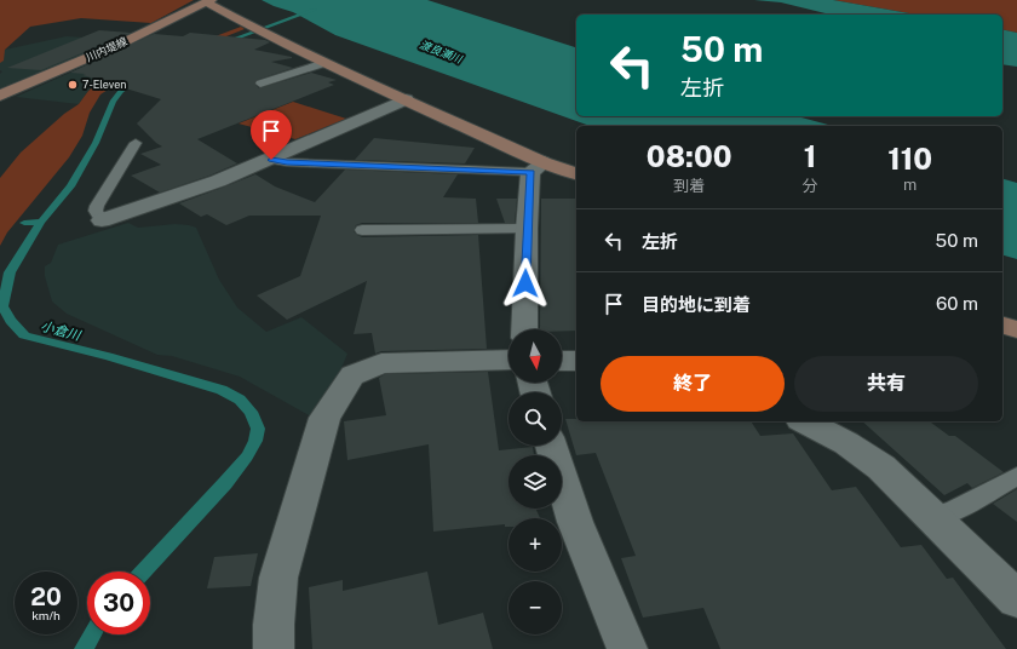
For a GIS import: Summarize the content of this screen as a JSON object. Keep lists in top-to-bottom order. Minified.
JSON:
{"streets":{"street":["川内堤線"]},"water":["渡良瀬川","小倉川"],"places":["7-Eleven"],"north":"bottom","page":{"turn":["50 m","左折"],"eta":["08:00","到着","1","分","110","m"],"list":[{"name":"左折","value":"50 m"},{"name":"目的地に到着","value":"60 m"}],"map_buttons":["+","−"],"buttons":["終了","共有"],"speed":"20 km/h","limit":"30"}}
